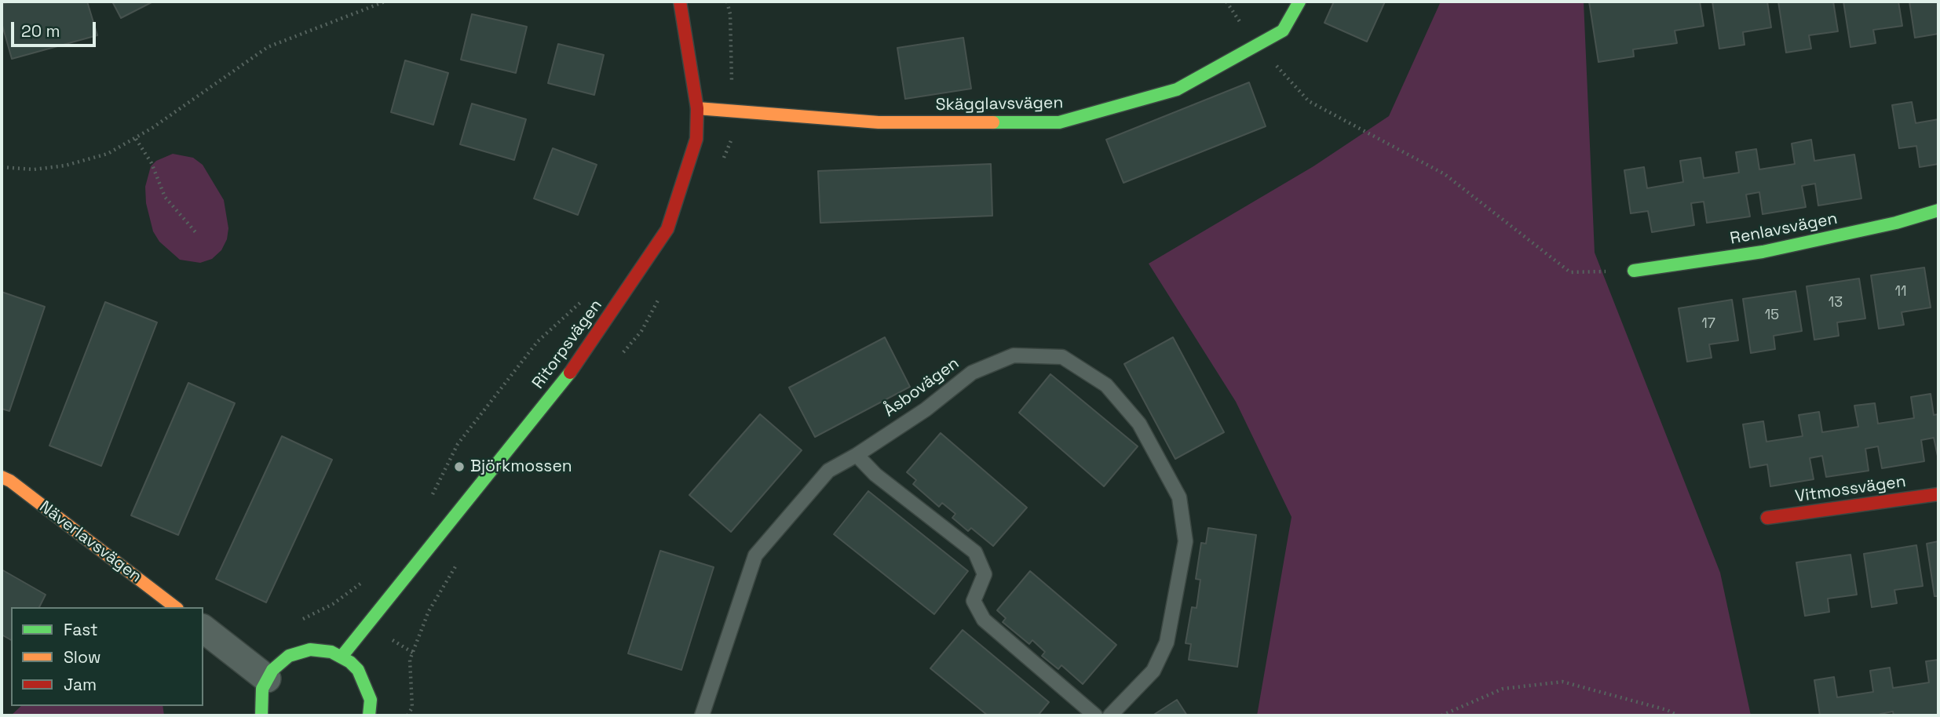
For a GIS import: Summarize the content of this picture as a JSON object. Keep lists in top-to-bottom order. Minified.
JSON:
{"streets":{"street":["Skägglavsvägen","Renlavsvägen","Ritorpsvägen","Vitmossvägen","Näverlavsvägen"],"lane":["Åsbovägen"]},"crossings":[["Skägglavsvägen","Ritorpsvägen"]],"places":["Björkmossen"],"house_numbers":["11","13","15","17"],"legend":["Fast","Slow","Jam"],"scale_bar":"20 m"}
